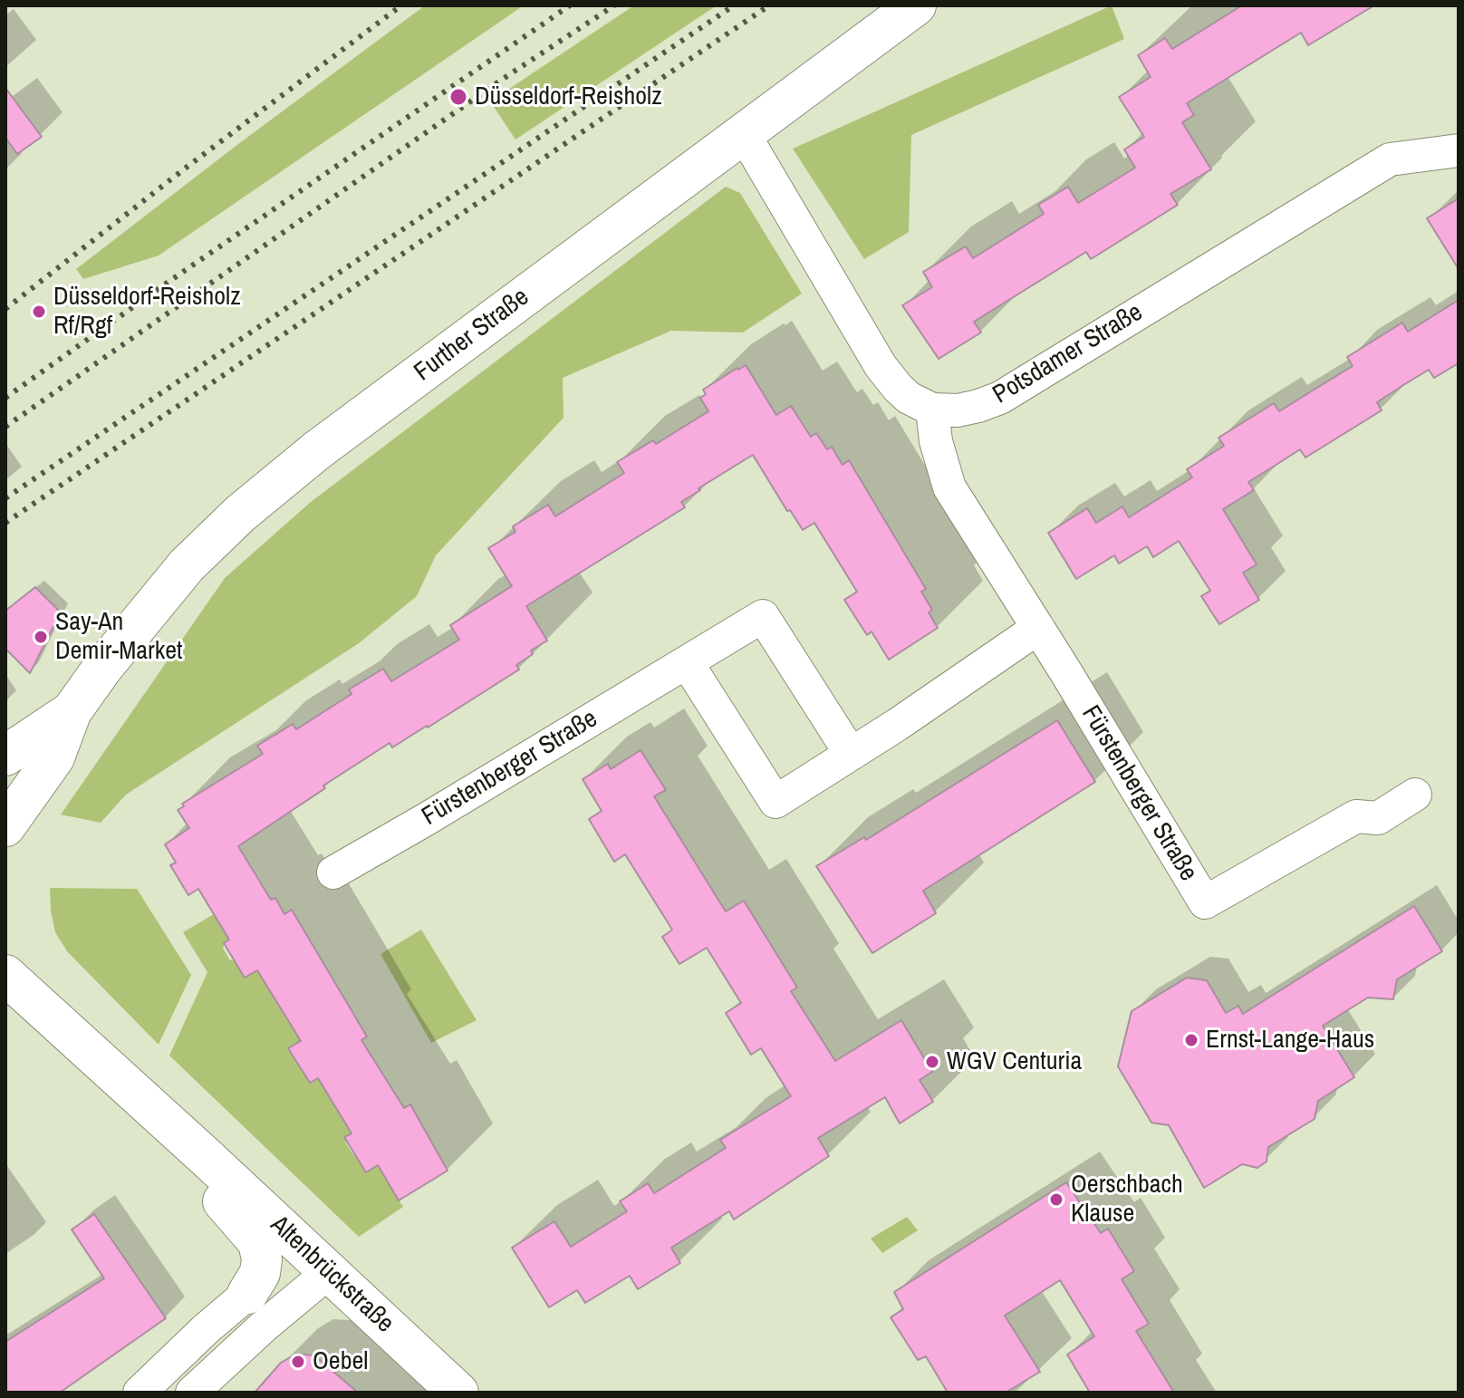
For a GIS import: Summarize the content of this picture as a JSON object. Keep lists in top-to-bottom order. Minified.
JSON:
{"streets":{"street":["Further Straße","Potsdamer Straße","Fürstenberger Straße","Altenbrückstraße"]},"crossings":[["Potsdamer Straße","Fürstenberger Straße"]],"places":["Düsseldorf-Reisholz","Düsseldorf-Reisholz Rf/Rgf","Say-An Demir-Market","Ernst-Lange-Haus","WGV Centuria","Oerschbach Klause","Oebel"]}
